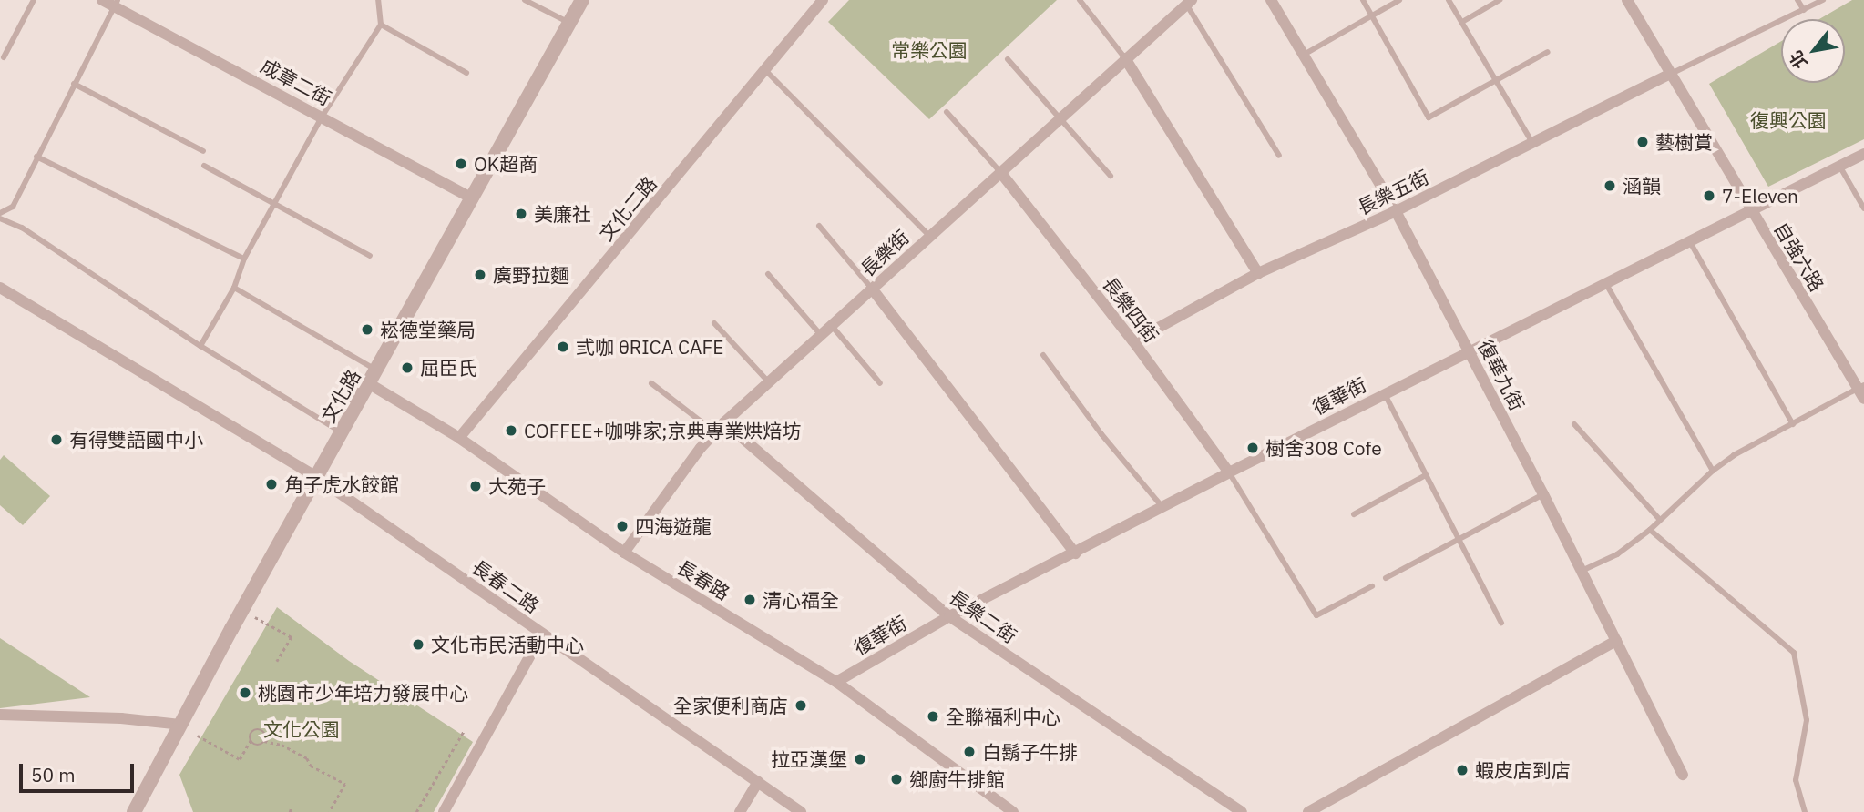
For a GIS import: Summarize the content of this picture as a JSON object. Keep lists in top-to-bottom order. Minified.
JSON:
{"streets":{"street":["成章二街","長樂五街","文化二路","長樂街","自強六路","長樂四街","復華九街","文化路","復華街","長春路","長春二路","長樂二街"]},"crossings":[["成章二街","文化路"],["長樂五街","自強六路"],["長樂五街","長樂四街"],["長樂五街","復華九街"],["文化二路","長春路"],["長樂街","長樂四街"],["長樂街","長春路"],["長樂街","長樂二街"],["自強六路","復華街"],["長樂四街","復華街"],["復華九街","復華街"],["文化路","長春路"],["文化路","長春二路"],["復華街","長春路"],["復華街","長樂二街"]],"parks":["常樂公園","復興公園","文化公園"],"places":["藝樹賞","OK超商","涵韻","7-Eleven","美廉社","廣野拉麵","崧德堂藥局","弎咖 θRICA CAFE","屈臣氏","COFFEE+咖啡家;京典專業烘焙坊","有得雙語國中小","樹舍308 Cofe","角子虎水餃館","大苑子","四海遊龍","清心福全","文化市民活動中心","桃園市少年培力發展中心","全家便利商店","全聯福利中心","白鬍子牛排","拉亞漢堡","蝦皮店到店","鄉廚牛排館"],"scale_bar":"50 m","north":"bottom left"}
